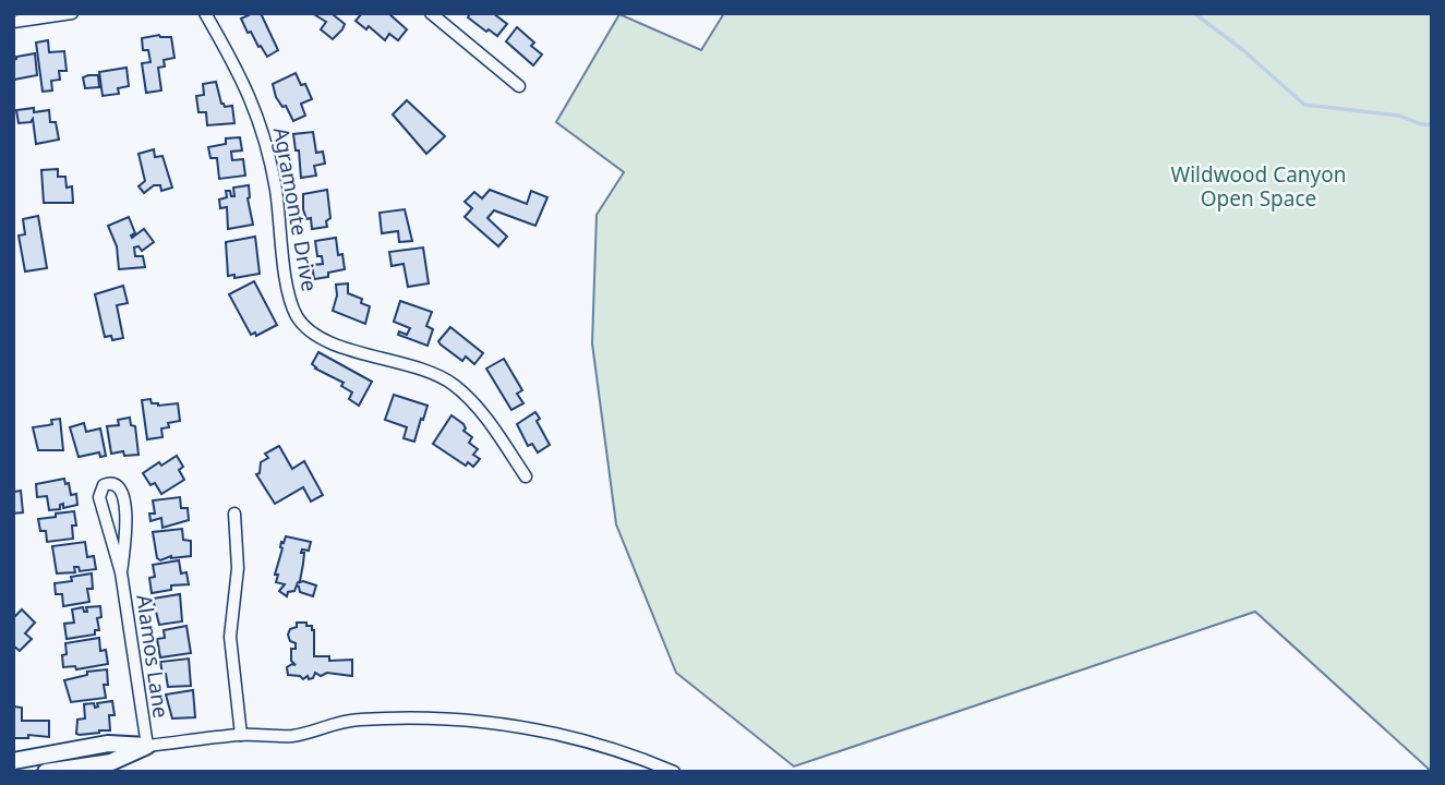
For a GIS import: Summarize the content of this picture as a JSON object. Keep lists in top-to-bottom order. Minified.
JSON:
{"streets":{"street":["Agramonte Drive","Alamos Lane"]},"parks":["Wildwood Canyon Open Space"]}
